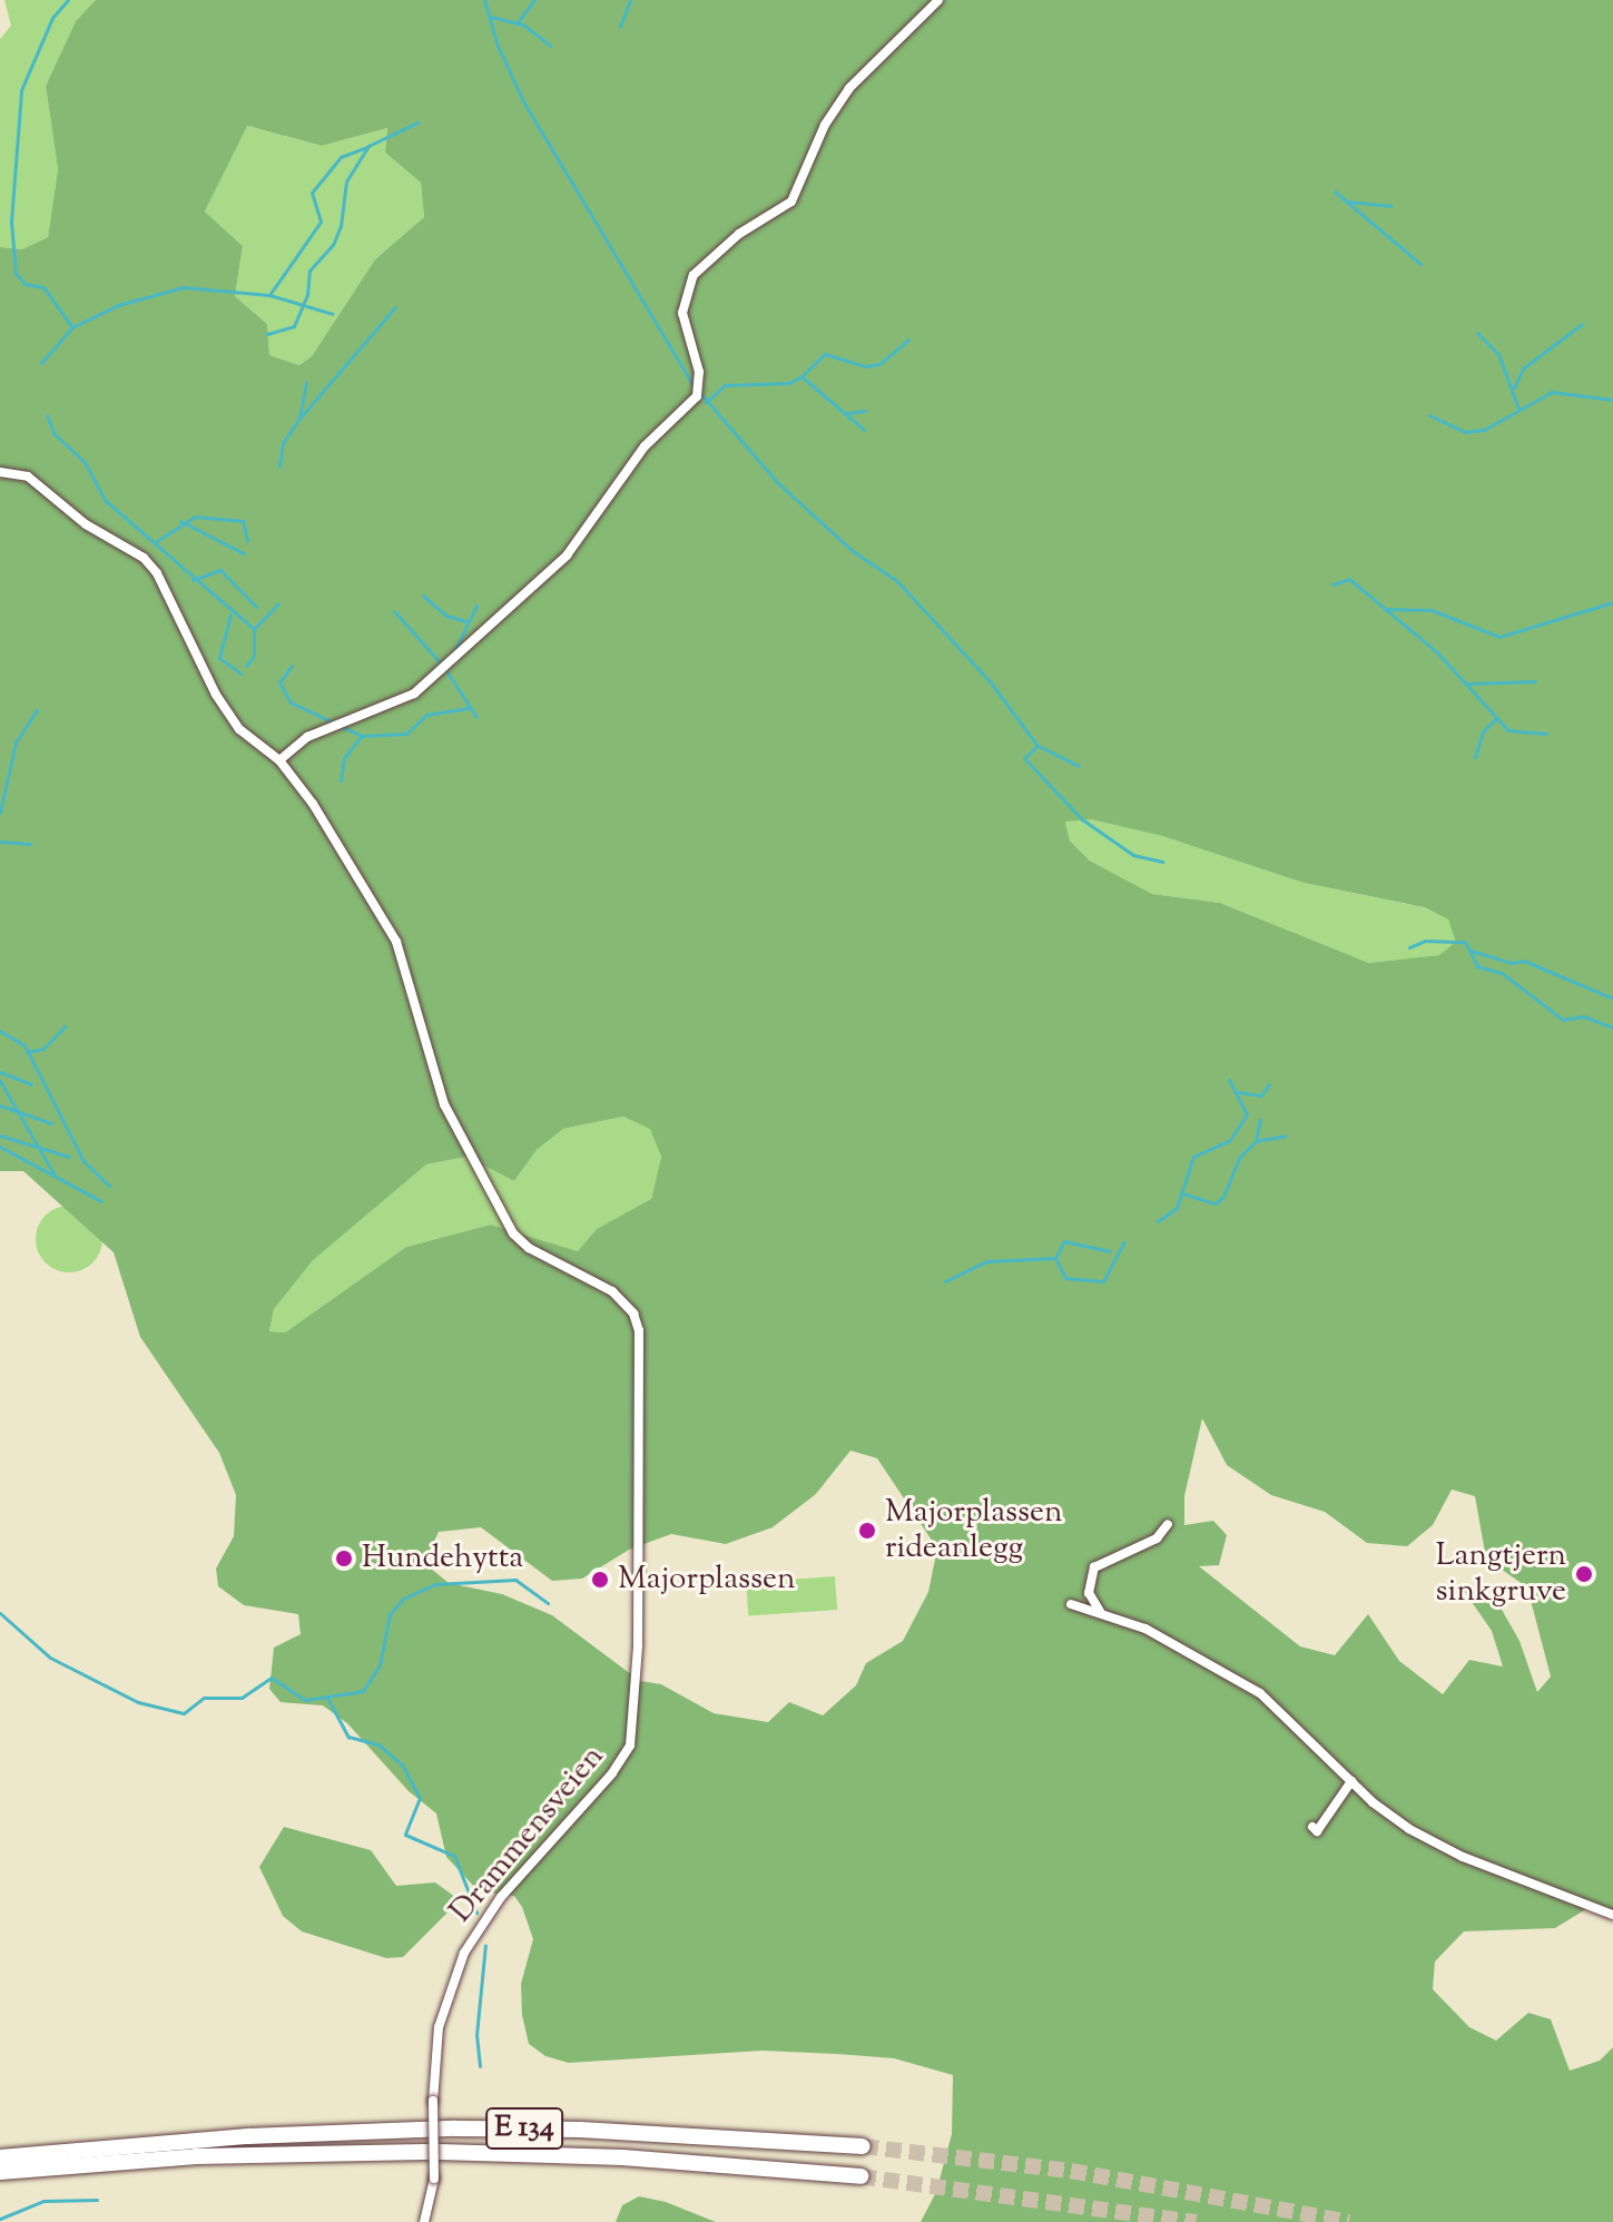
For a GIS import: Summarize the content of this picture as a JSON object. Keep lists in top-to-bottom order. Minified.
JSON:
{"streets":{"highway":["E 134"],"street":["Drammensveien"]},"places":["Majorplassen rideanlegg","Hundehytta","Langtjern sinkgruve","Majorplassen"]}
